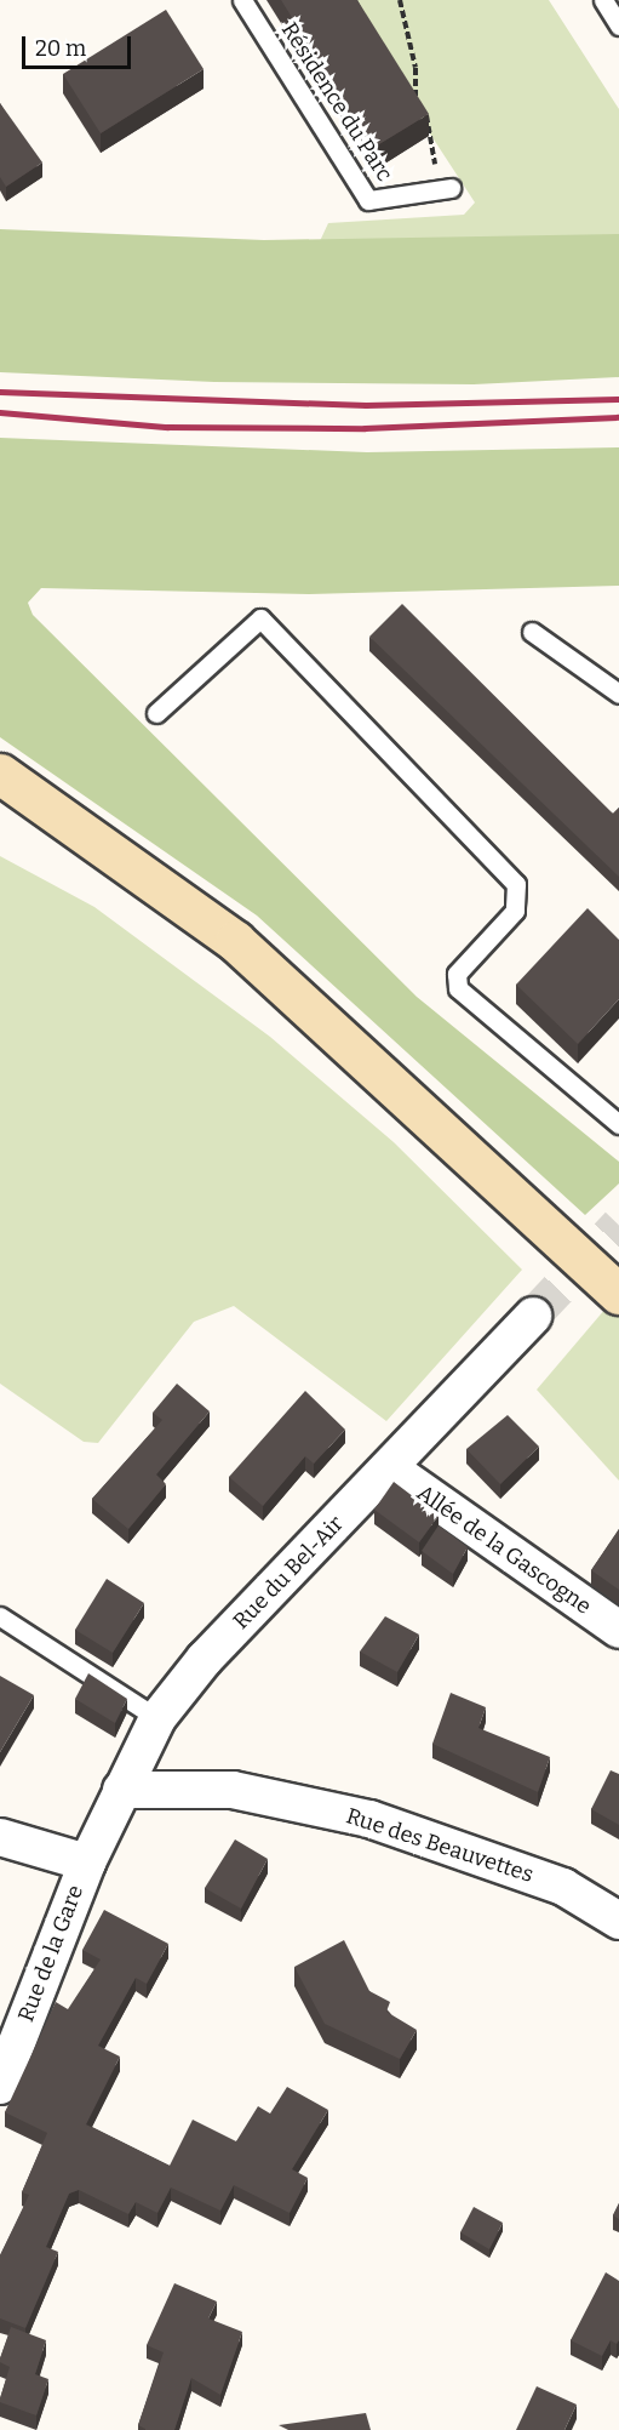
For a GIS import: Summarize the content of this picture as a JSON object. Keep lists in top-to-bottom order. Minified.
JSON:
{"streets":{"street":["Allée de la Gascogne","Rue du Bel-Air","Rue des Beauvettes","Rue de la Gare"],"lane":["Résidence du Parc"]},"crossings":[["Allée de la Gascogne","Rue du Bel-Air"],["Rue du Bel-Air","Rue des Beauvettes"],["Rue du Bel-Air","Rue de la Gare"]],"scale_bar":"20 m"}
